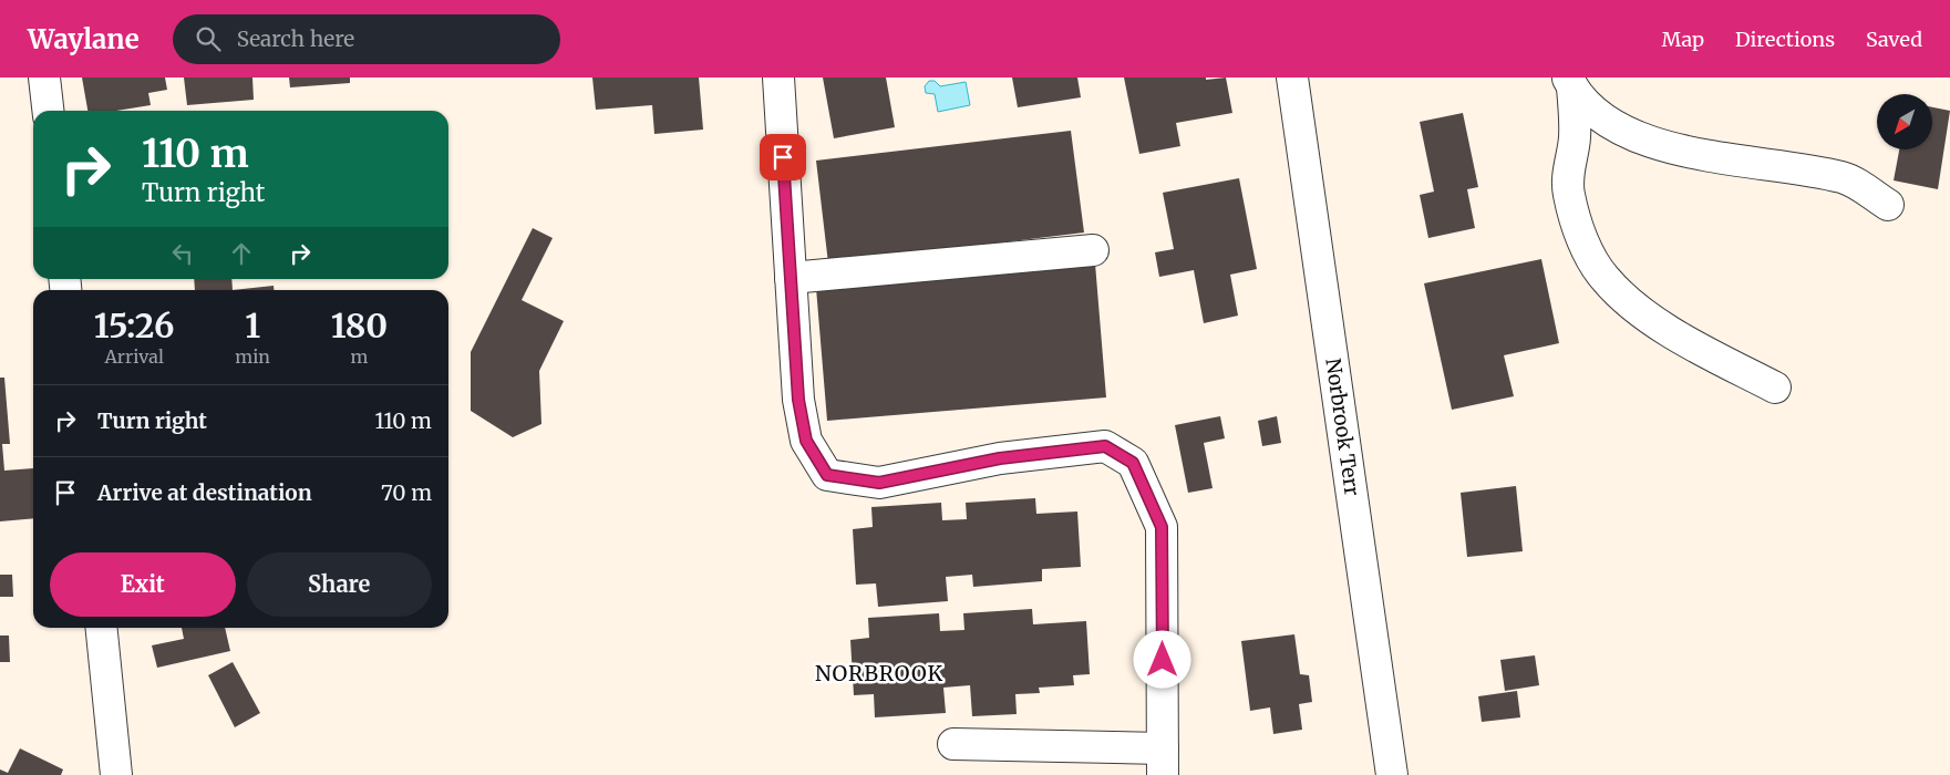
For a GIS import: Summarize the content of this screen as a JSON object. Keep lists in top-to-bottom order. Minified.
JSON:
{"streets":{"street":["Norbrook Terr"]},"districts":["NORBROOK"],"north":"bottom left","page":{"header":"Waylane","search":"Search here","nav":["Map","Directions","Saved"],"turn":["110 m","Turn right"],"eta":["15:26","Arrival","1","min","180","m"],"list":[{"name":"Turn right","value":"110 m"},{"name":"Arrive at destination","value":"70 m"}],"buttons":["Exit","Share"]}}
